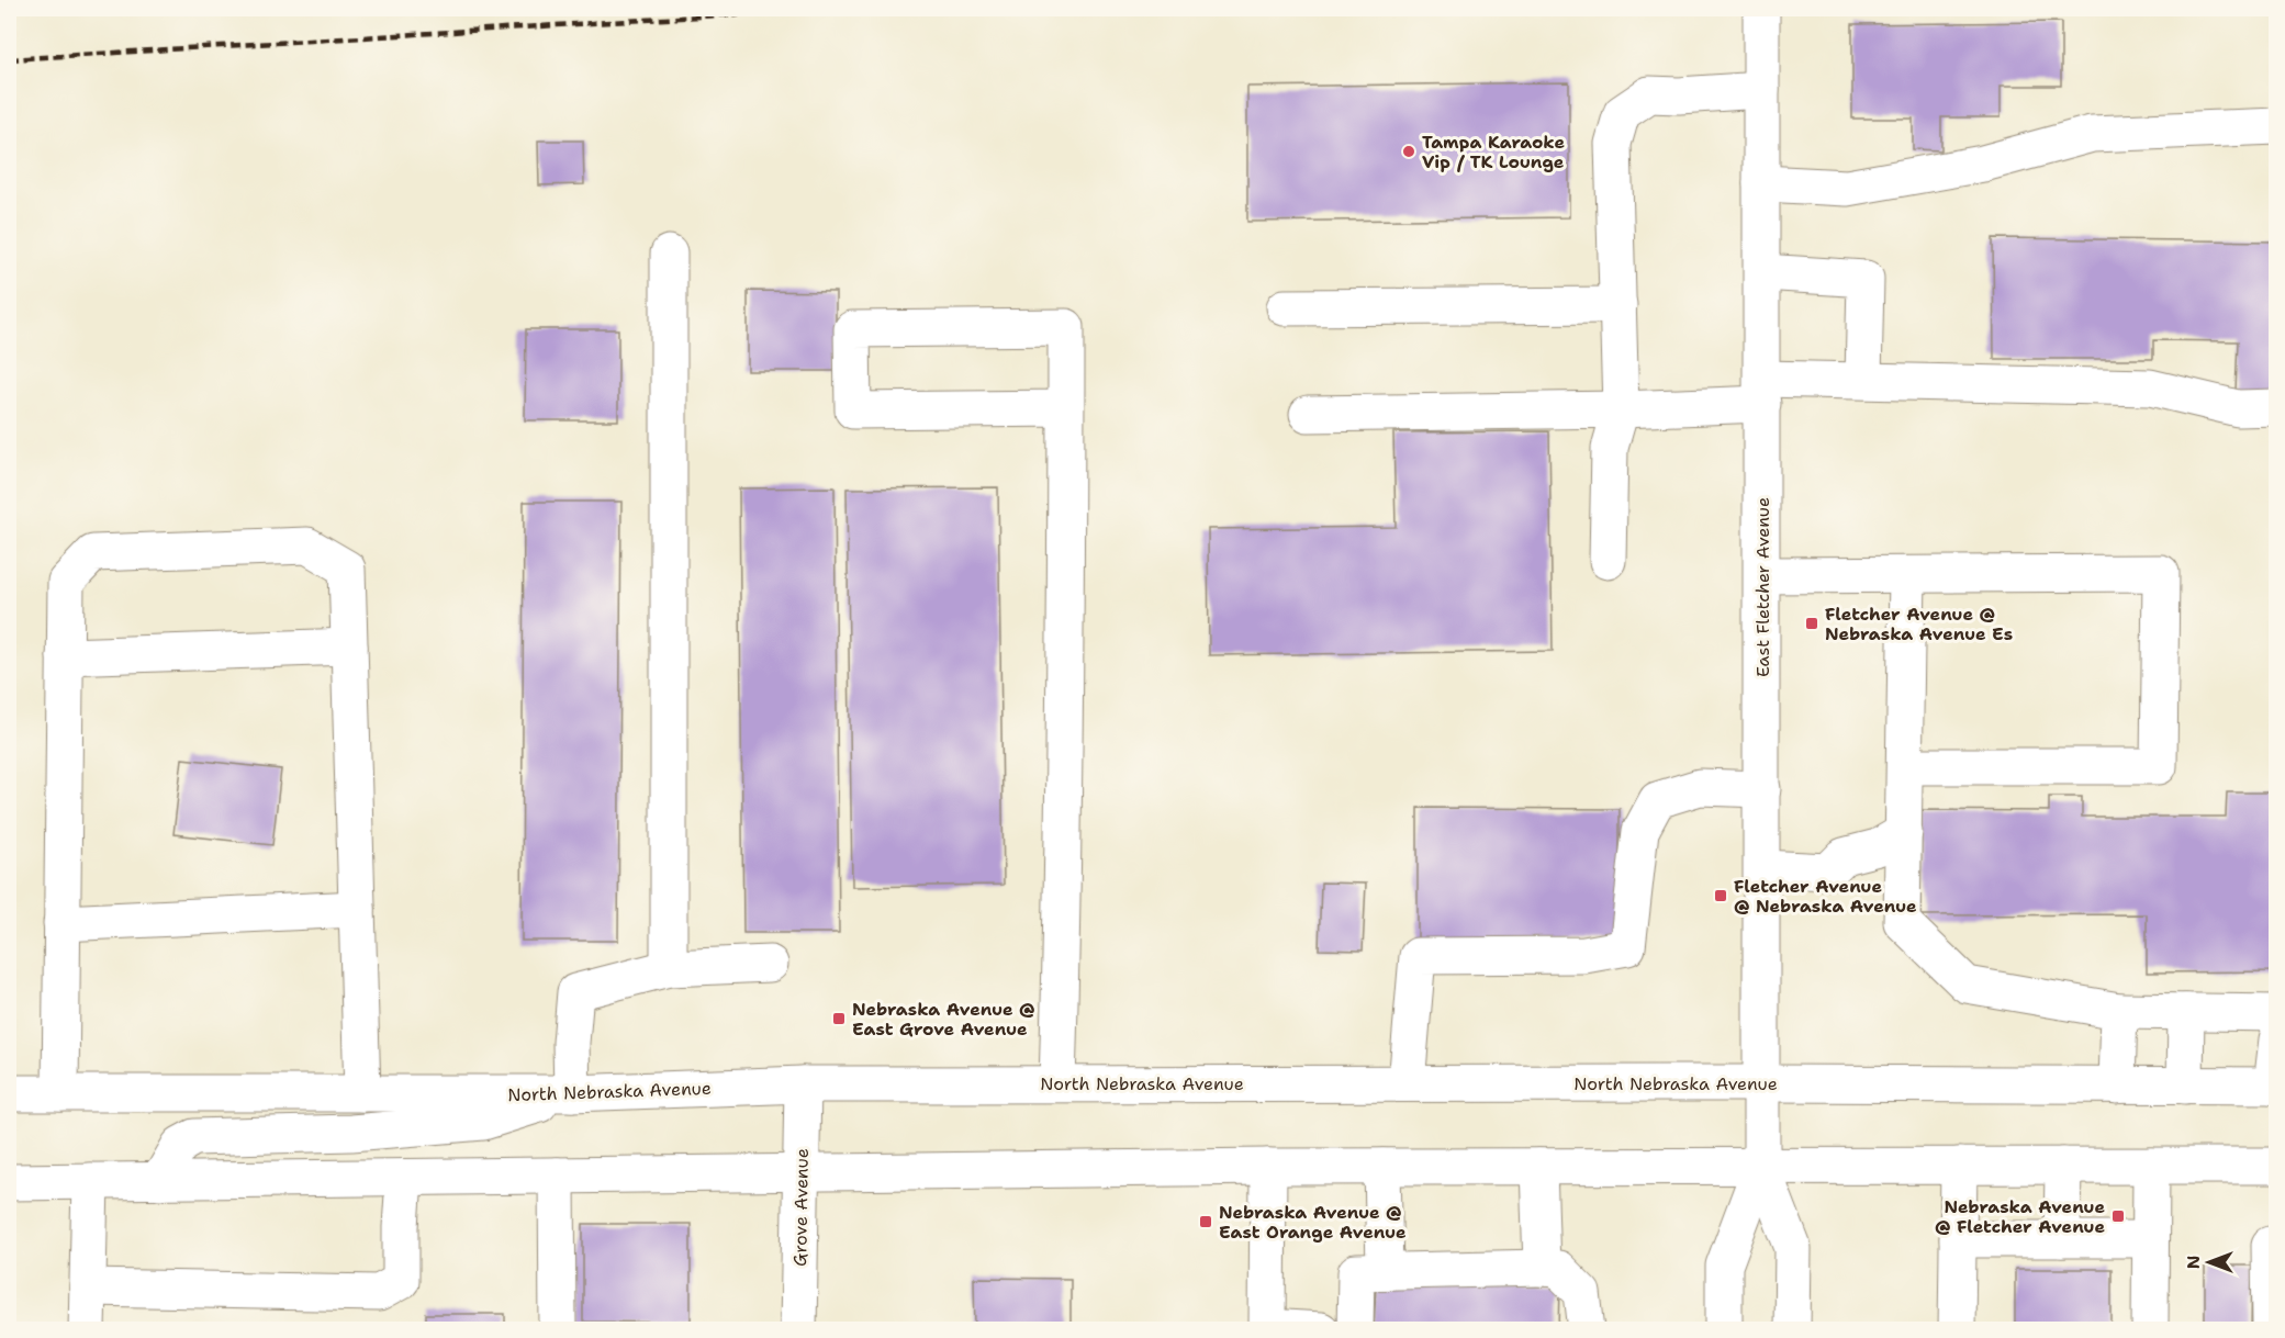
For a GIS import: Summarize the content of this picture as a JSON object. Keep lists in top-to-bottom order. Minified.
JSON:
{"streets":{"main road":["East Fletcher Avenue","North Nebraska Avenue","Grove Avenue"]},"crossings":[["East Fletcher Avenue","North Nebraska Avenue"],["North Nebraska Avenue","Grove Avenue"]],"places":{"other":["Tampa Karaoke Vip / TK Lounge"],"transit":["Fletcher Avenue @ Nebraska Avenue Es","Fletcher Avenue @ Nebraska Avenue","Nebraska Avenue @ East Grove Avenue","Nebraska Avenue @ Fletcher Avenue","Nebraska Avenue @ East Orange Avenue"]},"north":"left"}
